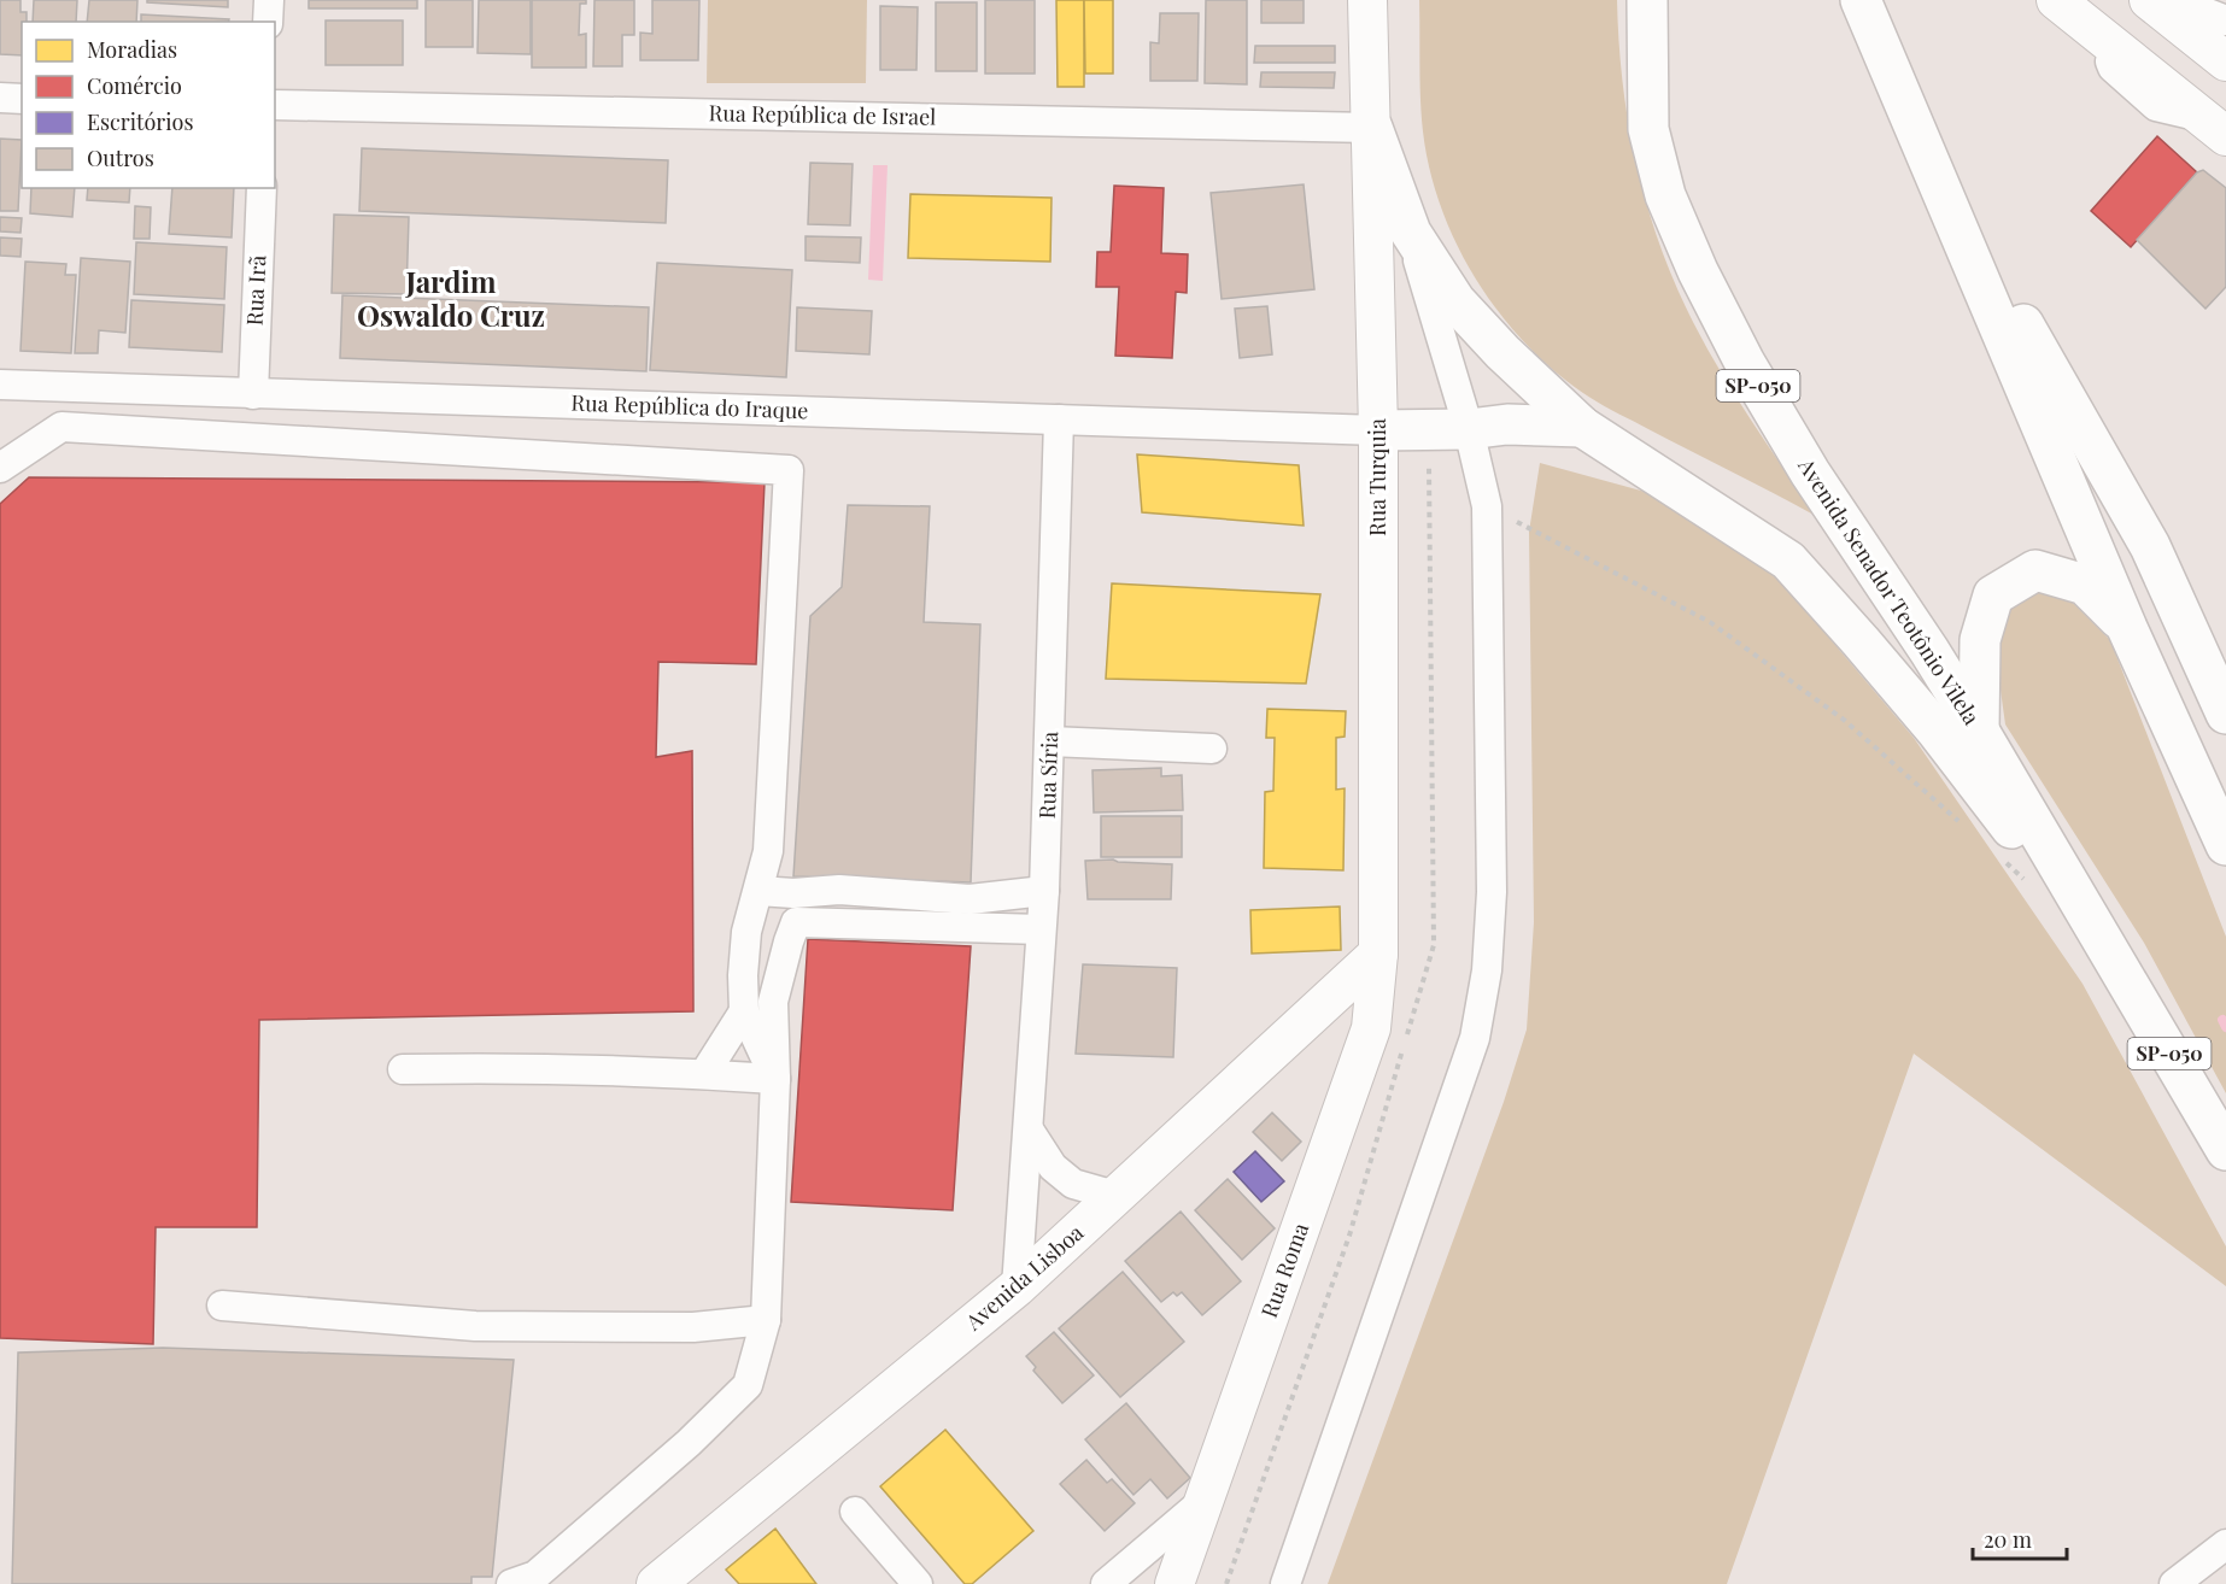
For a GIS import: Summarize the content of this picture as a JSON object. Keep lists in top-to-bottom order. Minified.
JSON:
{"streets":{"highway":["SP-050","Avenida Senador Teotônio Vilela"],"main road":["Rua Turquia","Rua Roma","Avenida Lisboa"],"street":["Rua República de Israel","Rua Irã","Rua República do Iraque","Rua Síria"]},"crossings":[["Rua República de Israel","Rua Turquia"],["Rua Irã","Rua República do Iraque"],["Rua República do Iraque","Rua Turquia"],["Rua República do Iraque","Rua Síria"],["Rua Turquia","Rua Roma"],["Rua Turquia","Avenida Lisboa"],["Rua Síria","Avenida Lisboa"],["Rua Roma","Avenida Lisboa"]],"districts":["Jardim Oswaldo Cruz"],"legend":["Moradias","Comércio","Escritórios","Outros"],"scale_bar":"20 m"}
